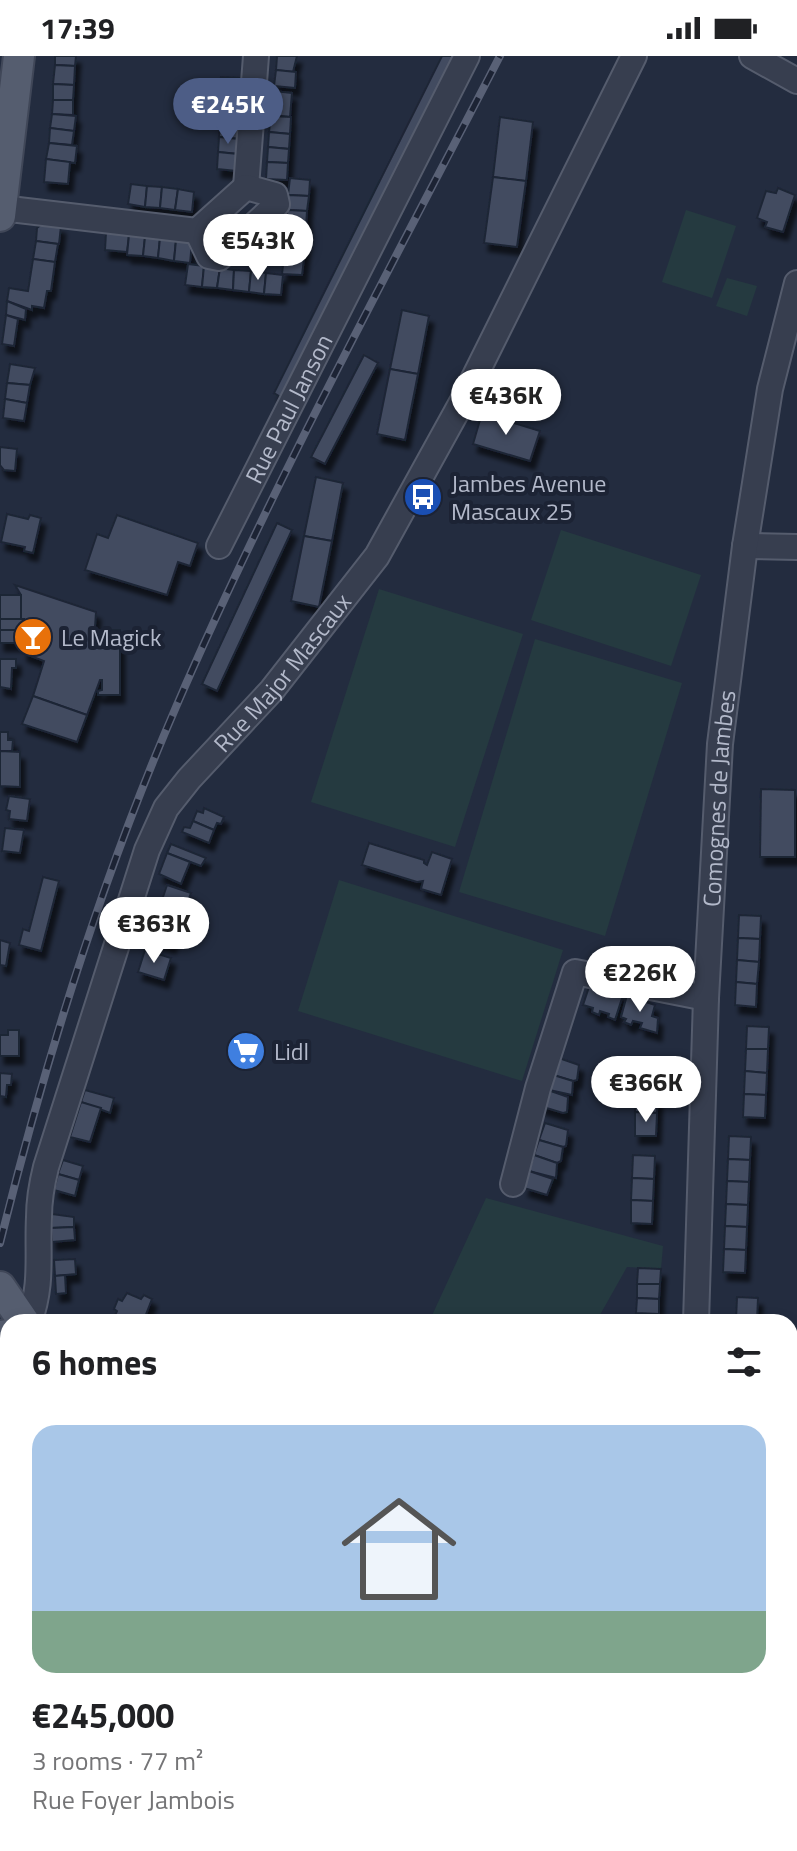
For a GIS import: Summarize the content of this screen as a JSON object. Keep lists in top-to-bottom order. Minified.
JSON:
{"streets":{"street":["Rue Paul Janson","Rue Major Mascaux","Comognes de Jambes"]},"places":{"bus stop":["Jambes Avenue Mascaux 25"],"bar":["Le Magick"],"supermarket":["Lidl"]},"page":{"status":"17:39","price":["€245K","€543K","€436K","€363K","€226K","€366K"],"heading":"6 homes","list":[{"name":"€245,000","note":"3 rooms · 77 m² · Rue Foyer Jambois"}]}}
